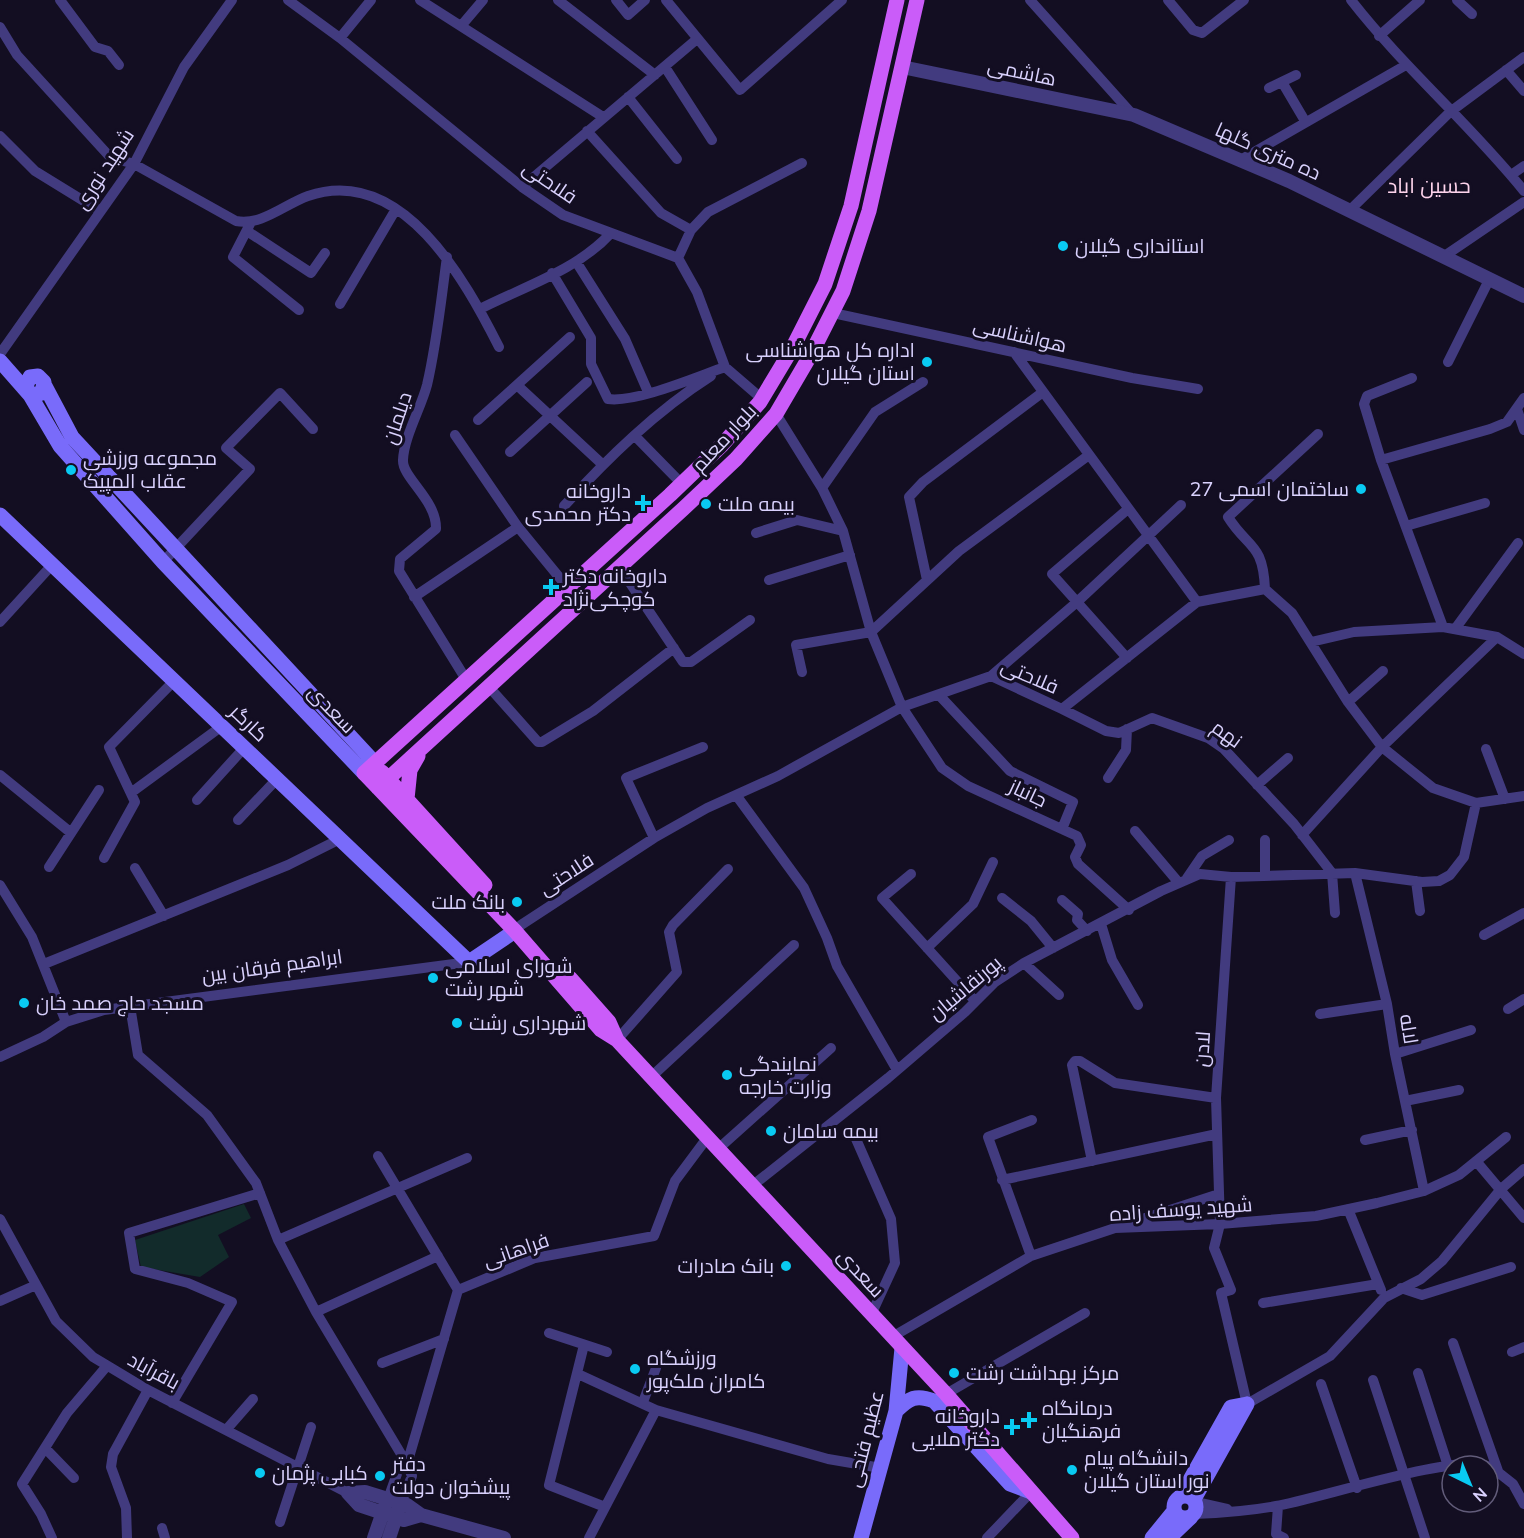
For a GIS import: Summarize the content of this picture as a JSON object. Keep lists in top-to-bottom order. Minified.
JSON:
{"streets":{"main road":["بلوار معلم","سعدی","کارگر","ابراهیم فرقان بین","عظیم فتحی"],"street":["هاشمی","ده متری گلها","شهید نوری","فلاحتی","هواشناسی","دیلمان","نهم","جانباز","پورنقاشیان","لاله","لادن","شهید یوسف زاده","فراهانی","باقرآباد"]},"crossings":[["هاشمی","ده متری گلها"],["هاشمی","بلوار معلم"],["فلاحتی","سعدی"],["فلاحتی","نهم"],["فلاحتی","جانباز"],["فلاحتی","ابراهیم فرقان بین"],["هواشناسی","بلوار معلم"],["بلوار معلم","سعدی"],["بلوار معلم","جانباز"],["سعدی","ابراهیم فرقان بین"],["سعدی","پورنقاشیان"],["سعدی","شهید یوسف زاده"],["سعدی","فراهانی"],["سعدی","عظیم فتحی"],["کارگر","ابراهیم فرقان بین"],["نهم","پورنقاشیان"],["جانباز","پورنقاشیان"],["پورنقاشیان","لاله"],["پورنقاشیان","لادن"],["لاله","شهید یوسف زاده"],["لادن","شهید یوسف زاده"],["شهید یوسف زاده","عظیم فتحی"]],"districts":["حسین اباد"],"places":{"other":["استانداری گیلان","اداره کل هواشناسی استان گیلان","مجموعه ورزشی عقاب المپیک","ساختمان اسمی 27","بیمه ملت","بانک ملت","شورای اسلامی شهر رشت","مسجد حاج صمد خان","شهرداری رشت","نمایندگی وزارت خارجه","بیمه سامان","بانک صادرات","ورزشگاه کامران ملک‌پور","مرکز بهداشت رشت","دانشگاه پیام نور استان گیلان","کبابی پژمان","دفتر پیشخوان دولت"],"health":["داروخانه دکتر محمدی","داروخانه دکتر کوچکی‌نژاد","درمانگاه فرهنگیان","داروخانه دکتر ملایی"]},"north":"bottom right"}
